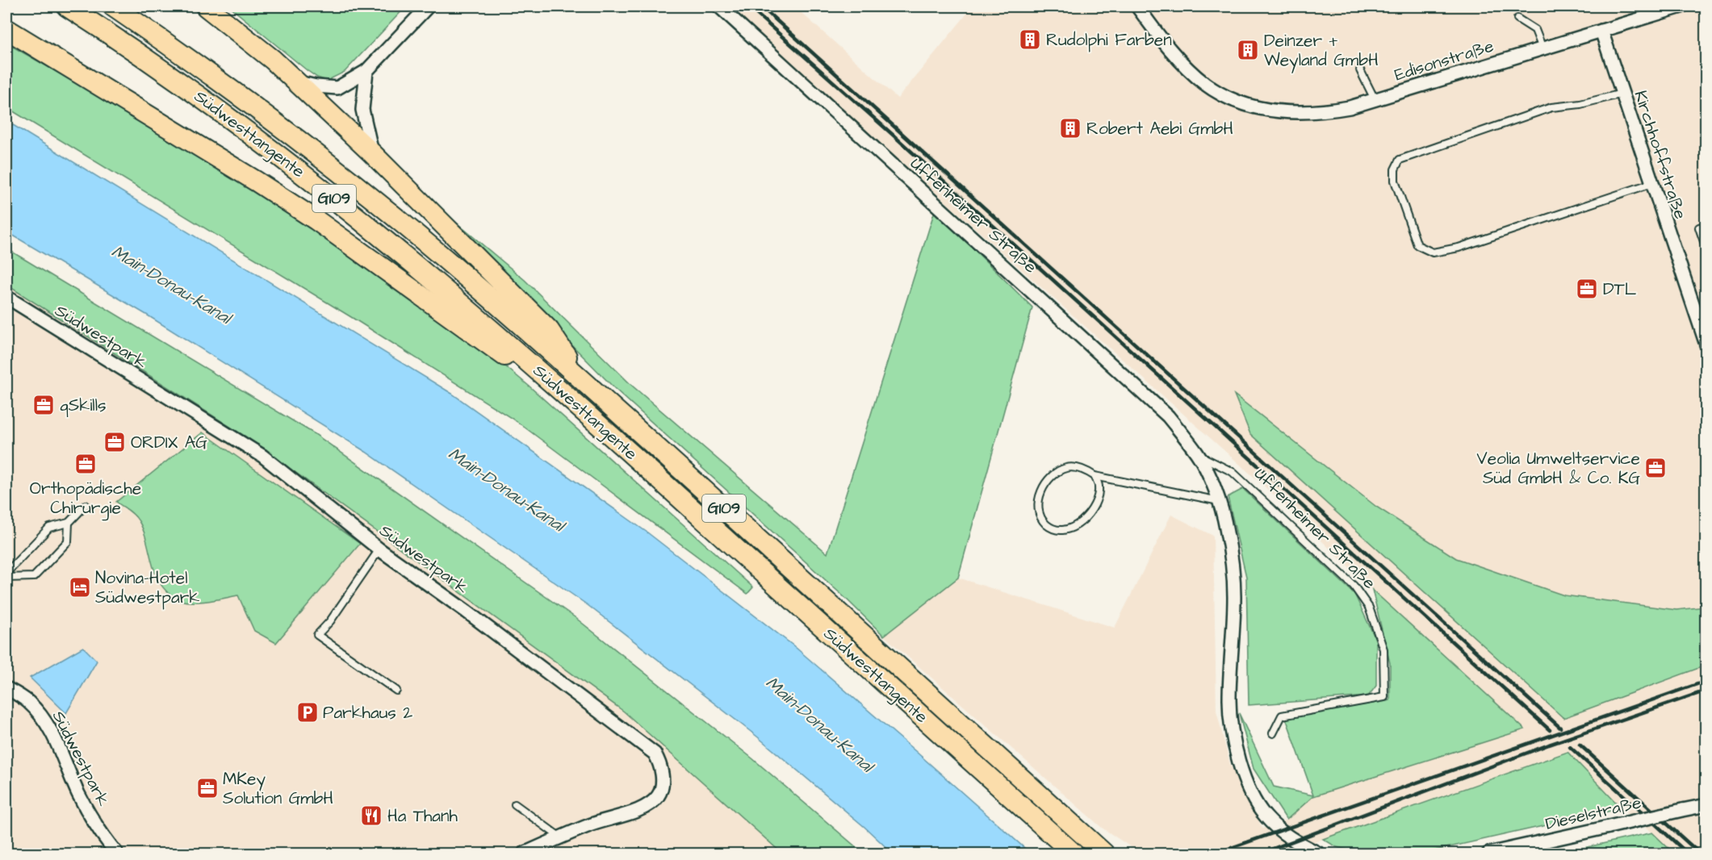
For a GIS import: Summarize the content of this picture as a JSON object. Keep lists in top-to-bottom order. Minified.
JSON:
{"streets":{"highway":["Südwesttangente","G109"],"street":["Edisonstraße","Kirchhoffstraße","Uffenheimer Straße","Südwestpark","Dieselstraße"]},"crossings":[["Edisonstraße","Kirchhoffstraße"]],"water":["Main-Donau-Kanal"],"places":{"building":["Rudolphi Farben","Deinzer + Weyland GmbH","Robert Aebi GmbH"],"office":["DTL","qSkills","ORDIX AG","Orthopädische Chirurgie","Veolia Umweltservice Süd GmbH & Co. KG","MKey Solution GmbH"],"hotel":["Novina-Hotel Südwestpark"],"parking":["Parkhaus 2"],"restaurant":["Ha Thanh"]}}
